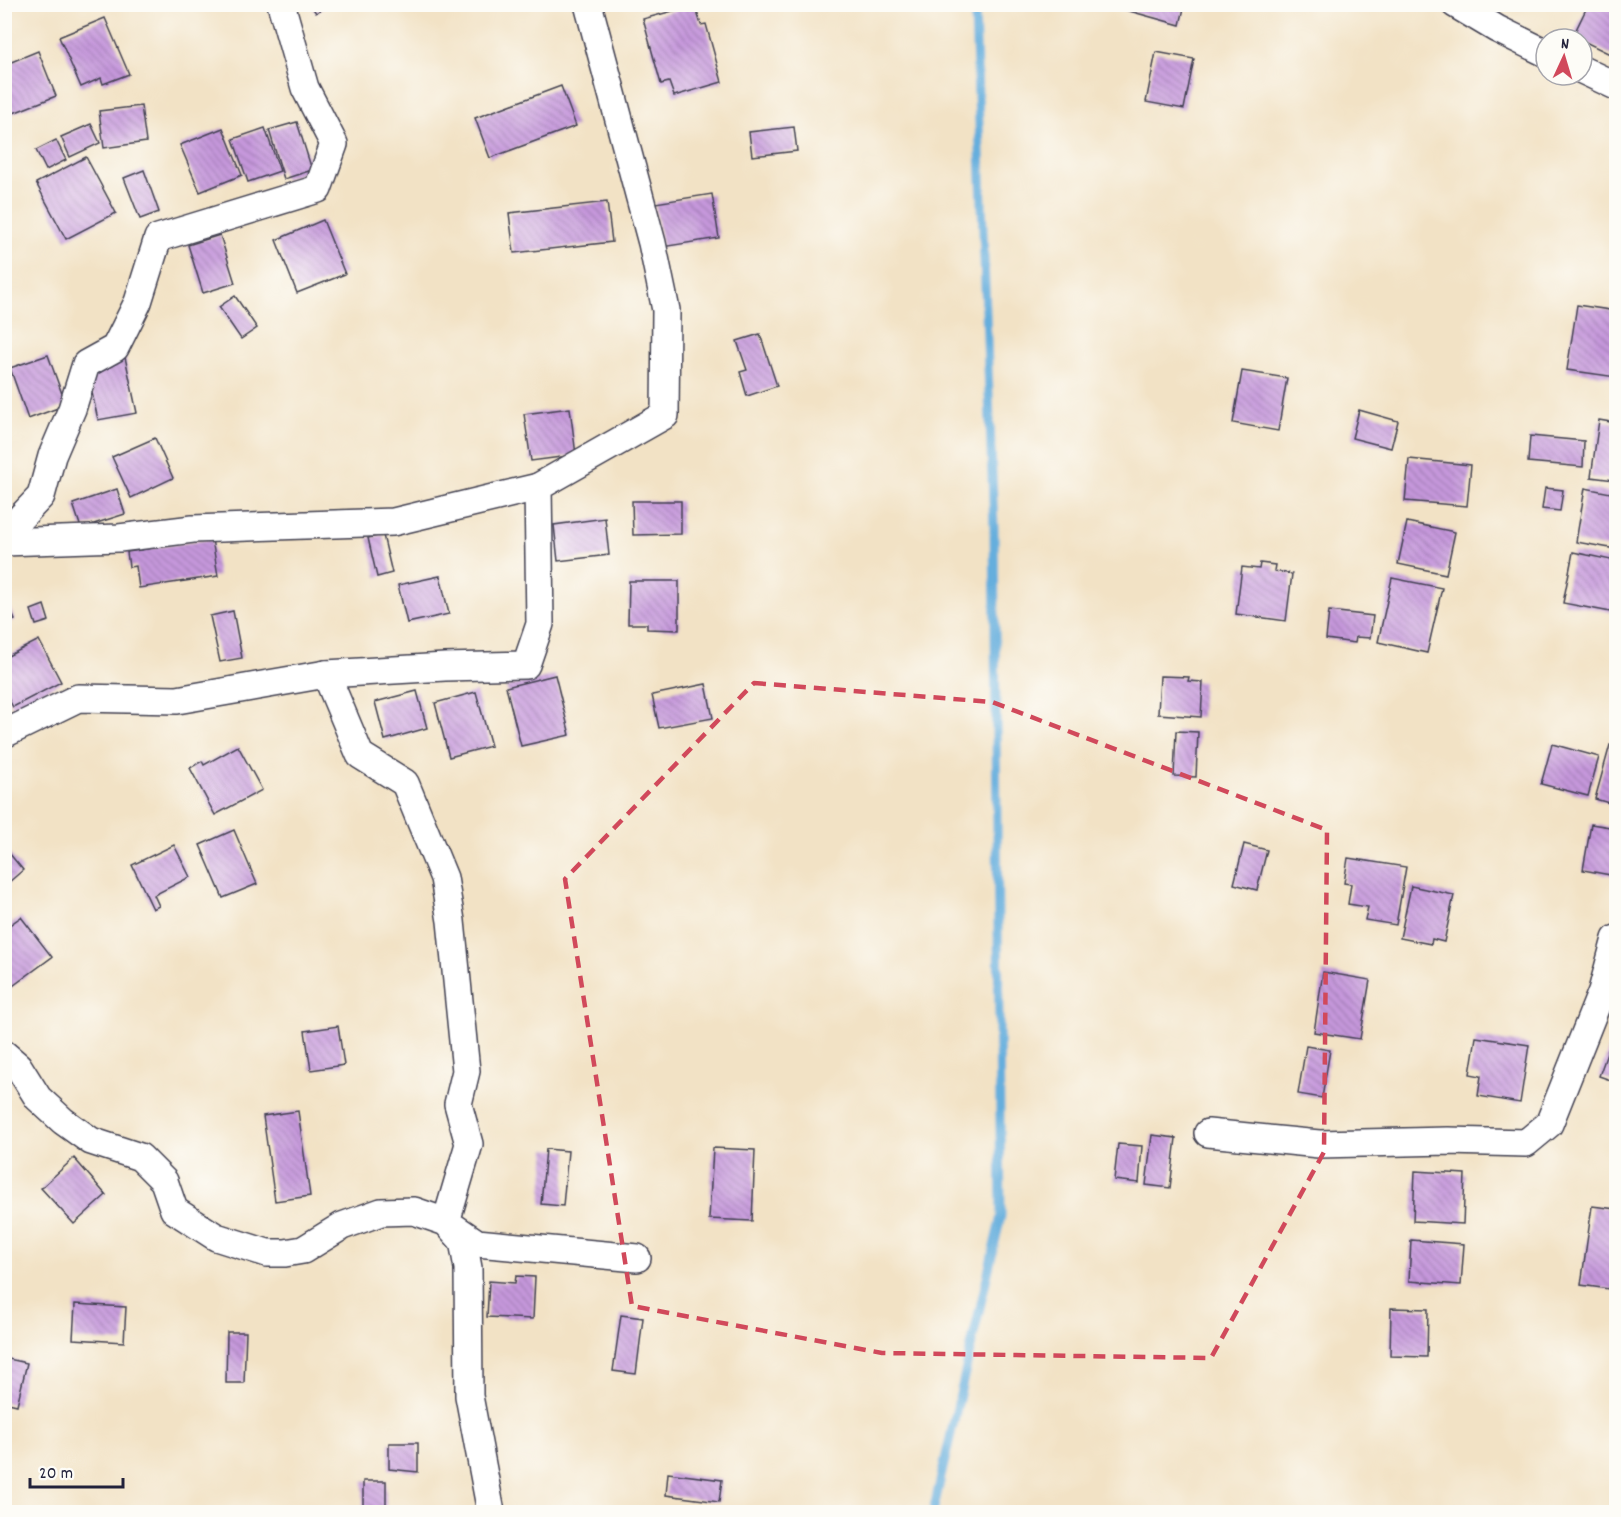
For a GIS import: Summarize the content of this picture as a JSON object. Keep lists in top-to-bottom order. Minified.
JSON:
{"scale_bar":"20 m","north":"top"}
